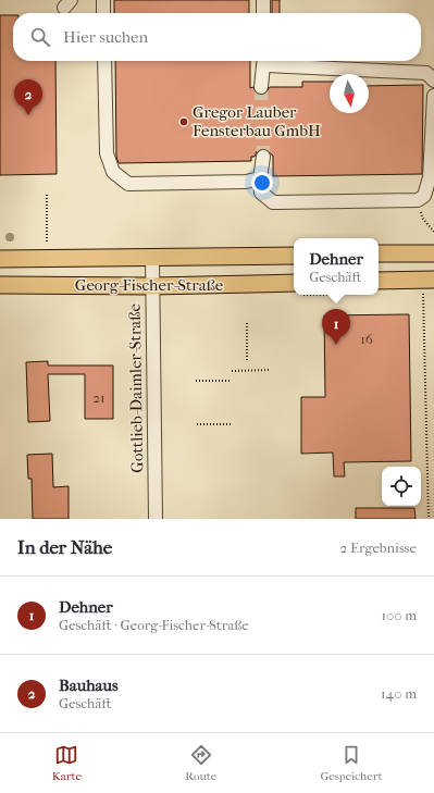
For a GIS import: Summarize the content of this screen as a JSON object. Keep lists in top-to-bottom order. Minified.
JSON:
{"streets":{"main road":["Georg-Fischer-Straße"],"street":["Gottlieb-Daimler-Straße"]},"crossings":[["Georg-Fischer-Straße","Gottlieb-Daimler-Straße"]],"places":["Gregor Lauber Fensterbau GmbH"],"house_numbers":["16","21"],"north":"bottom","page":{"search":"Hier suchen","pins":["2","1"],"popup":["Dehner","Geschäft"],"heading":["In der Nähe","2 Ergebnisse"],"list":[{"mark":"1","name":"Dehner","note":"Geschäft · Georg-Fischer-Straße","value":"100 m"},{"mark":"2","name":"Bauhaus","note":"Geschäft","value":"140 m"}],"nav":["Karte","Route","Gespeichert"]}}
